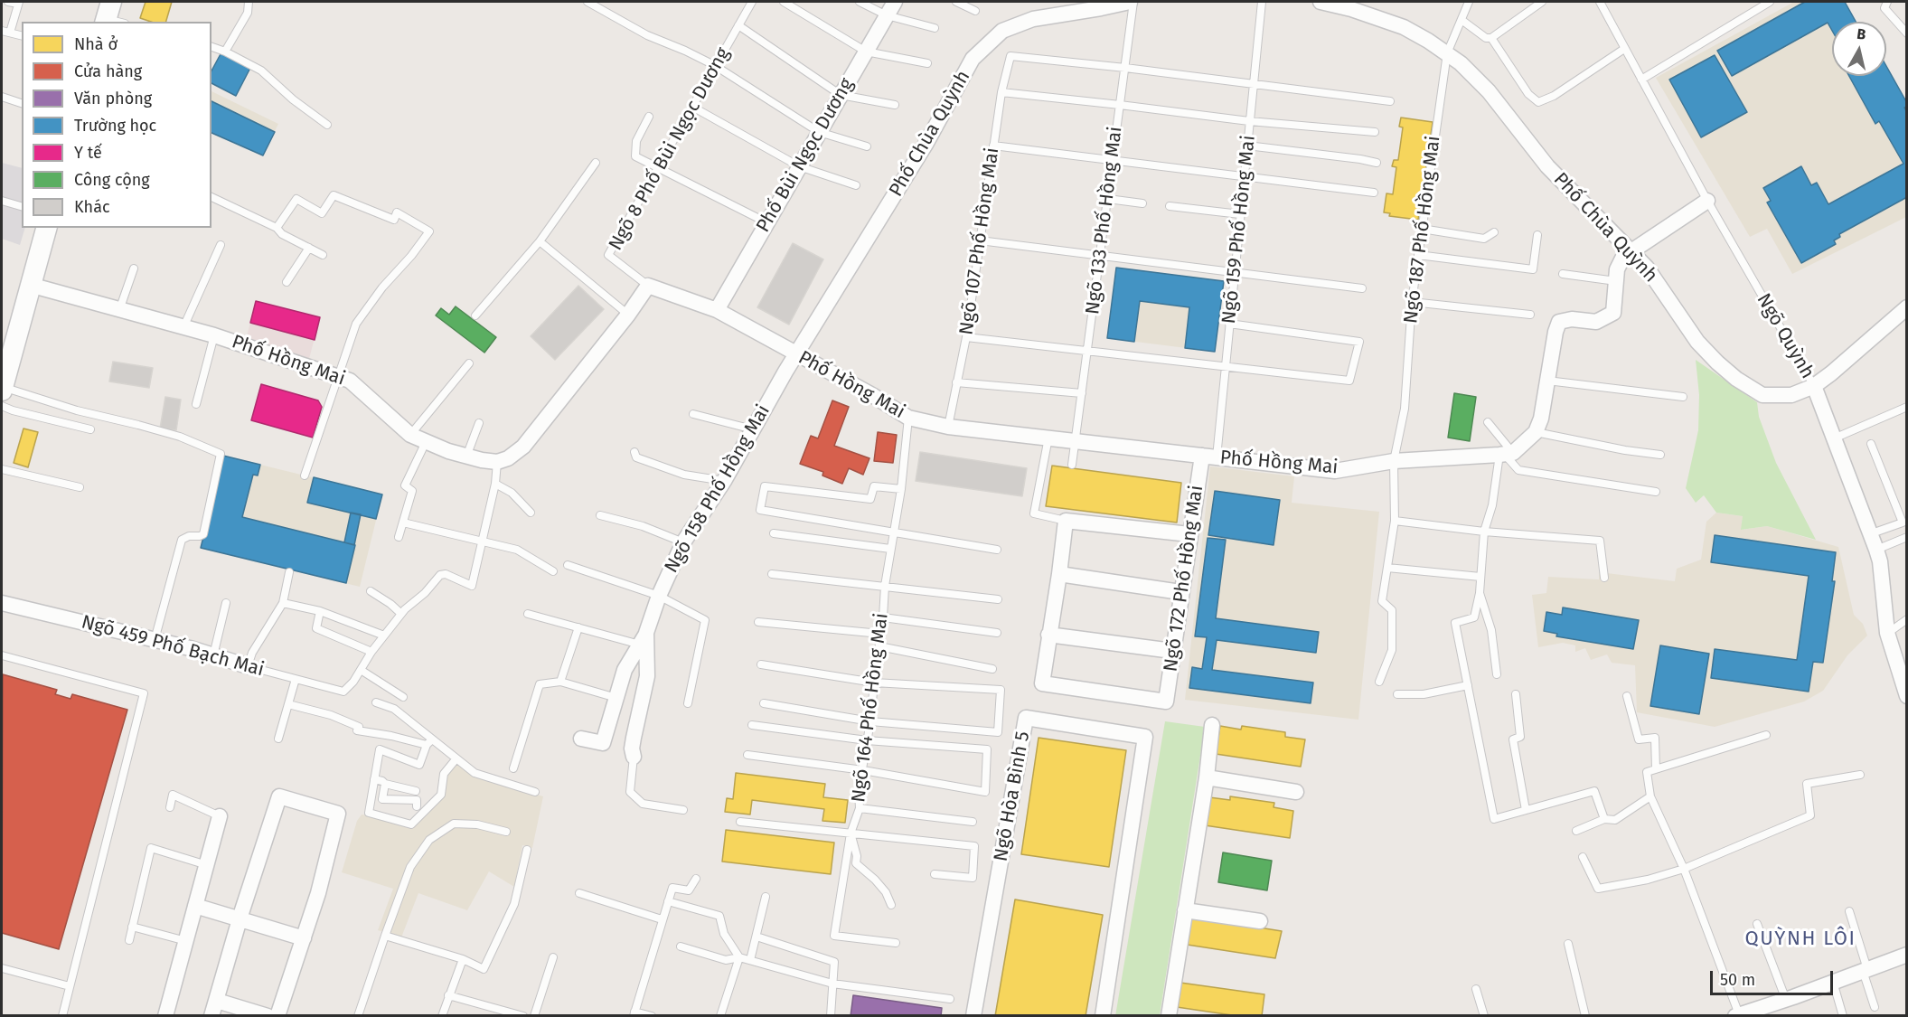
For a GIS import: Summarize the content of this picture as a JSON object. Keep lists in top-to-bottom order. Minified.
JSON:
{"streets":{"street":["Phố Chùa Quỳnh","Phố Bùi Ngọc Dương","Ngõ Quỳnh","Phố Hồng Mai","Ngõ 158 Phố Hồng Mai","Ngõ 172 Phố Hồng Mai","Ngõ 459 Phố Bạch Mai","Ngõ Hòa Bình 5"],"lane":["Ngõ 8 Phố Bùi Ngọc Dương","Ngõ 133 Phố Hồng Mai","Ngõ 159 Phố Hồng Mai","Ngõ 187 Phố Hồng Mai","Ngõ 107 Phố Hồng Mai","Ngõ 164 Phố Hồng Mai"]},"crossings":[["Phố Chùa Quỳnh","Ngõ 133 Phố Hồng Mai"],["Phố Chùa Quỳnh","Ngõ 187 Phố Hồng Mai"],["Phố Chùa Quỳnh","Ngõ Quỳnh"],["Phố Chùa Quỳnh","Phố Hồng Mai"],["Phố Chùa Quỳnh","Ngõ 158 Phố Hồng Mai"],["Ngõ 8 Phố Bùi Ngọc Dương","Phố Hồng Mai"],["Phố Bùi Ngọc Dương","Phố Hồng Mai"],["Ngõ 133 Phố Hồng Mai","Ngõ 107 Phố Hồng Mai"],["Ngõ 133 Phố Hồng Mai","Phố Hồng Mai"],["Ngõ 159 Phố Hồng Mai","Phố Hồng Mai"],["Ngõ 159 Phố Hồng Mai","Ngõ 172 Phố Hồng Mai"],["Ngõ 187 Phố Hồng Mai","Phố Hồng Mai"],["Ngõ 107 Phố Hồng Mai","Phố Hồng Mai"],["Phố Hồng Mai","Ngõ 158 Phố Hồng Mai"],["Phố Hồng Mai","Ngõ 172 Phố Hồng Mai"],["Phố Hồng Mai","Ngõ 164 Phố Hồng Mai"]],"districts":["QUỲNH LÔI"],"legend":["Nhà ở","Cửa hàng","Văn phòng","Trường học","Y tế","Công cộng","Khác"],"scale_bar":"50 m","north":"top"}
